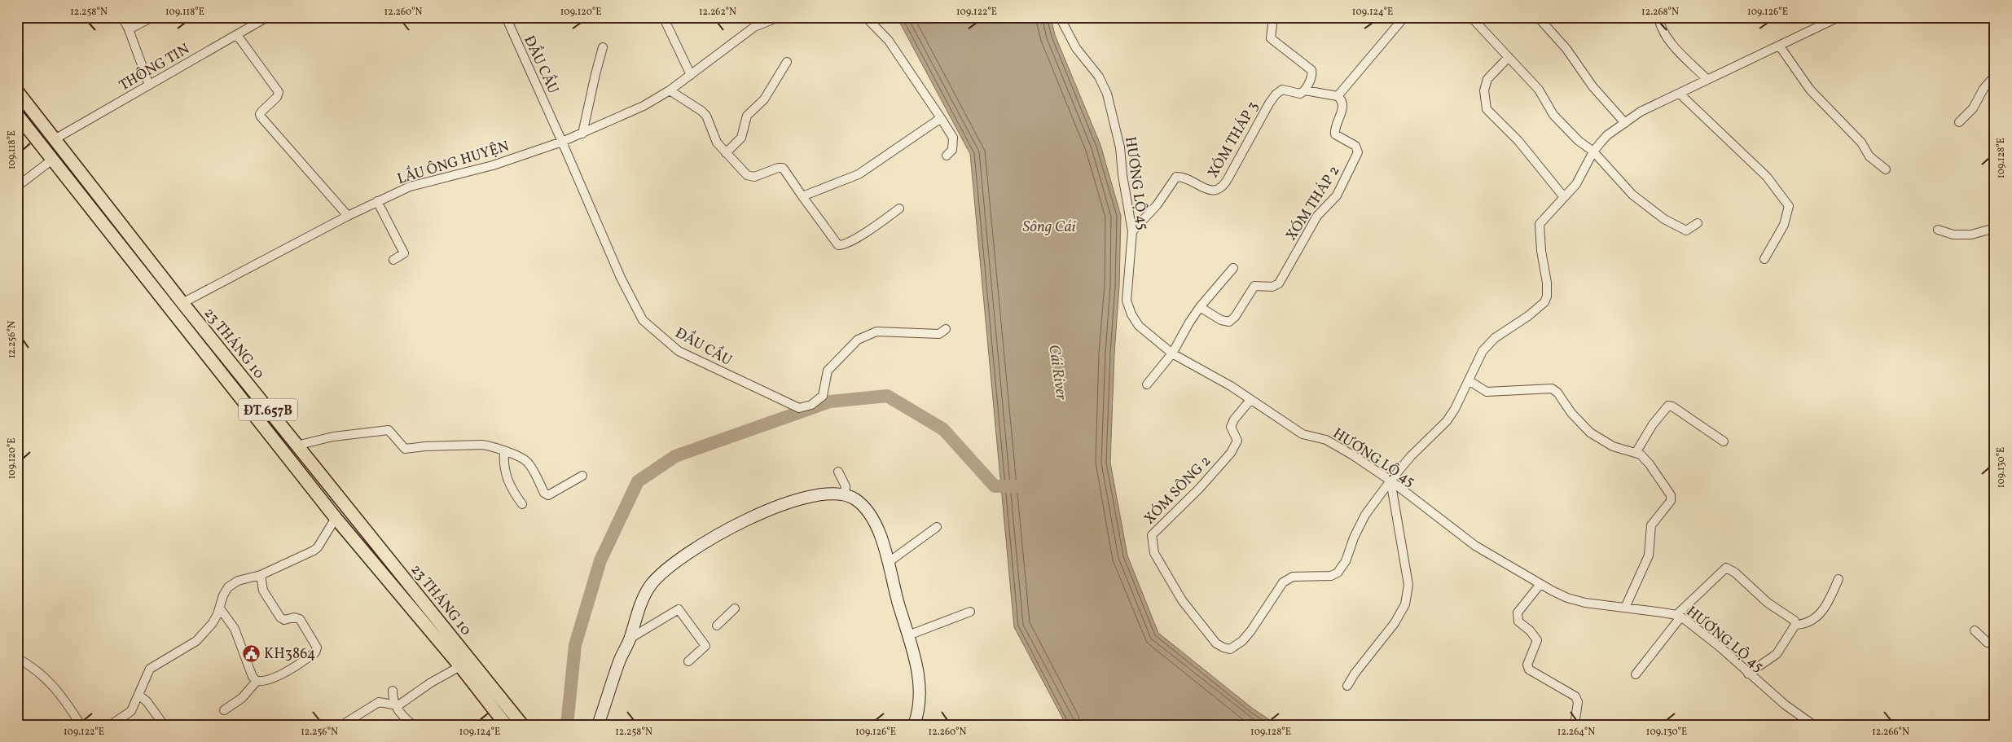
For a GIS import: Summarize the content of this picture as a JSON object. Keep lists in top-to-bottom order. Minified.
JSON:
{"streets":{"main road":["23 THÁNG 10","ĐT.657B"],"street":["ĐẦU CẦU","THÔNG TIN","XÓM THÁP 3","LẦU ÔNG HUYỆN","HƯƠNG LỘ 45","XÓM THÁP 2","XÓM SÔNG 2"]},"crossings":[["ĐẦU CẦU","LẦU ÔNG HUYỆN"],["THÔNG TIN","23 THÁNG 10"],["XÓM THÁP 3","HƯƠNG LỘ 45"],["XÓM THÁP 3","XÓM THÁP 2"],["LẦU ÔNG HUYỆN","23 THÁNG 10"],["HƯƠNG LỘ 45","XÓM SÔNG 2"]],"water":["Sông Cái","Cái River"],"places":{"public building":["KH3864"]},"coordinates":["12.258°N","109.118°E","12.260°N","109.120°E","12.262°N","109.122°E","109.124°E","12.268°N","109.126°E","109.128°E","12.256°N","109.130°E","12.264°N","12.266°N"]}
